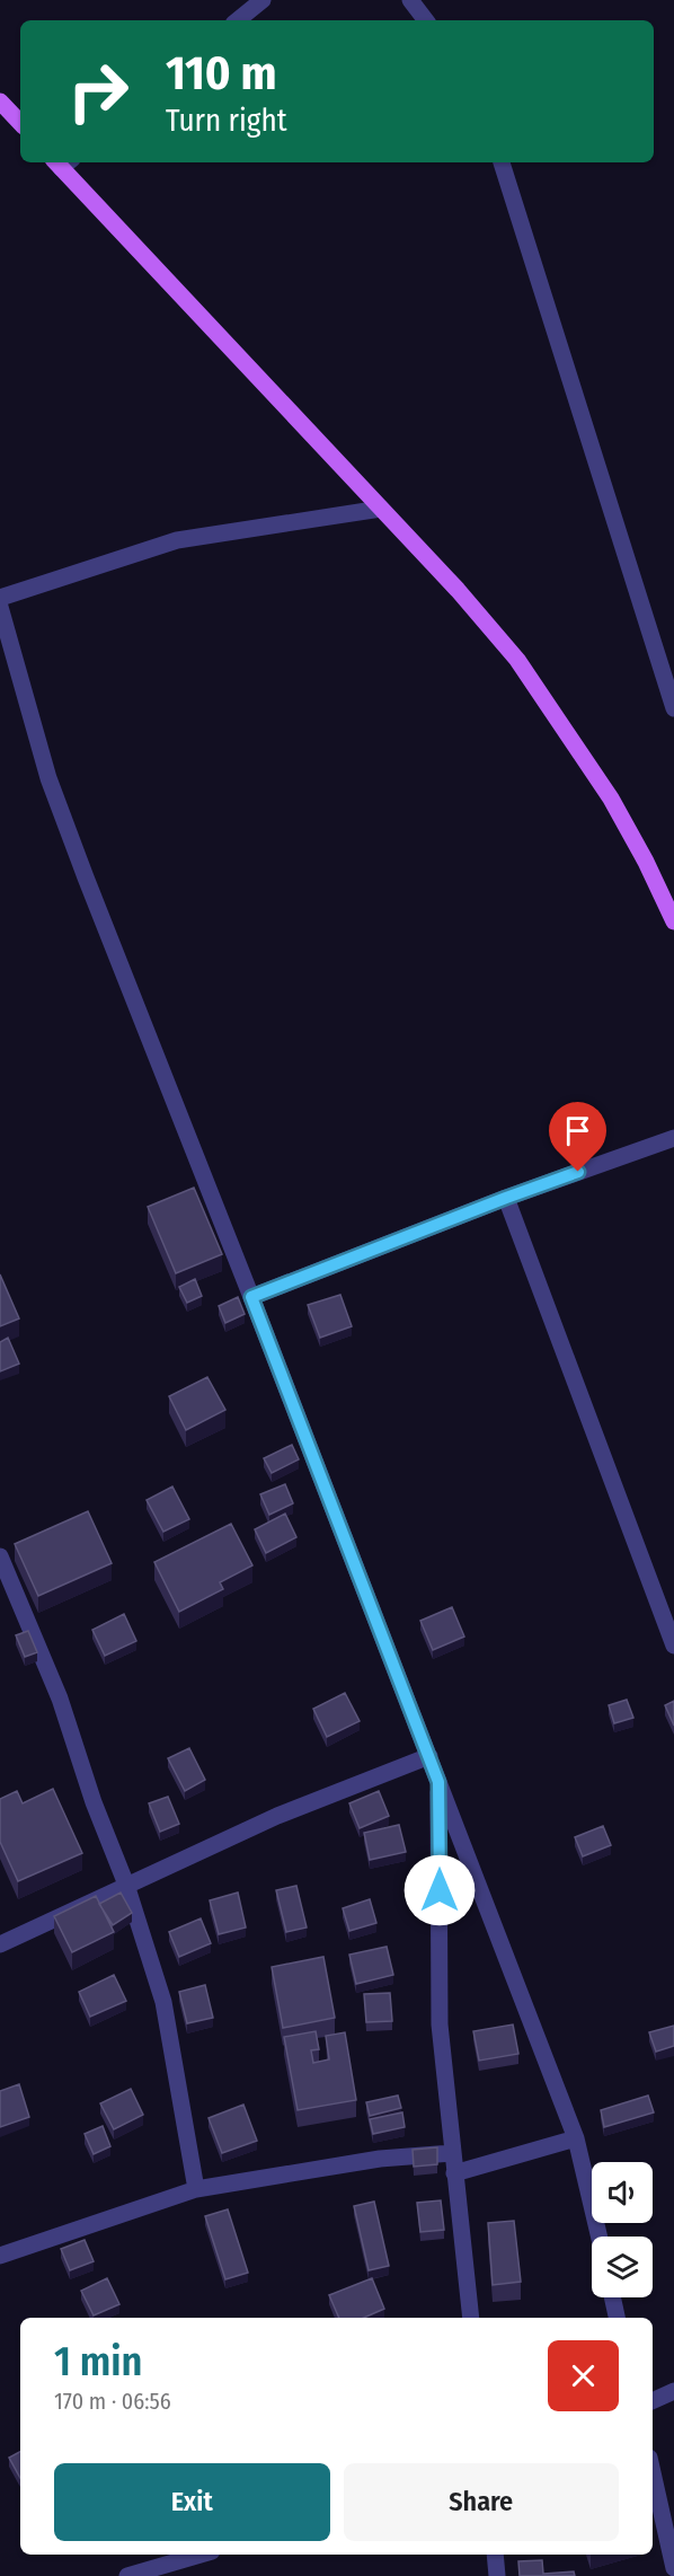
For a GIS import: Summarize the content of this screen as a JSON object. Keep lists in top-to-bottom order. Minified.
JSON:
{"page":{"turn":["110 m","Turn right"],"heading":["1 min","170 m · 06:56"],"buttons":["Exit","Share"]}}
